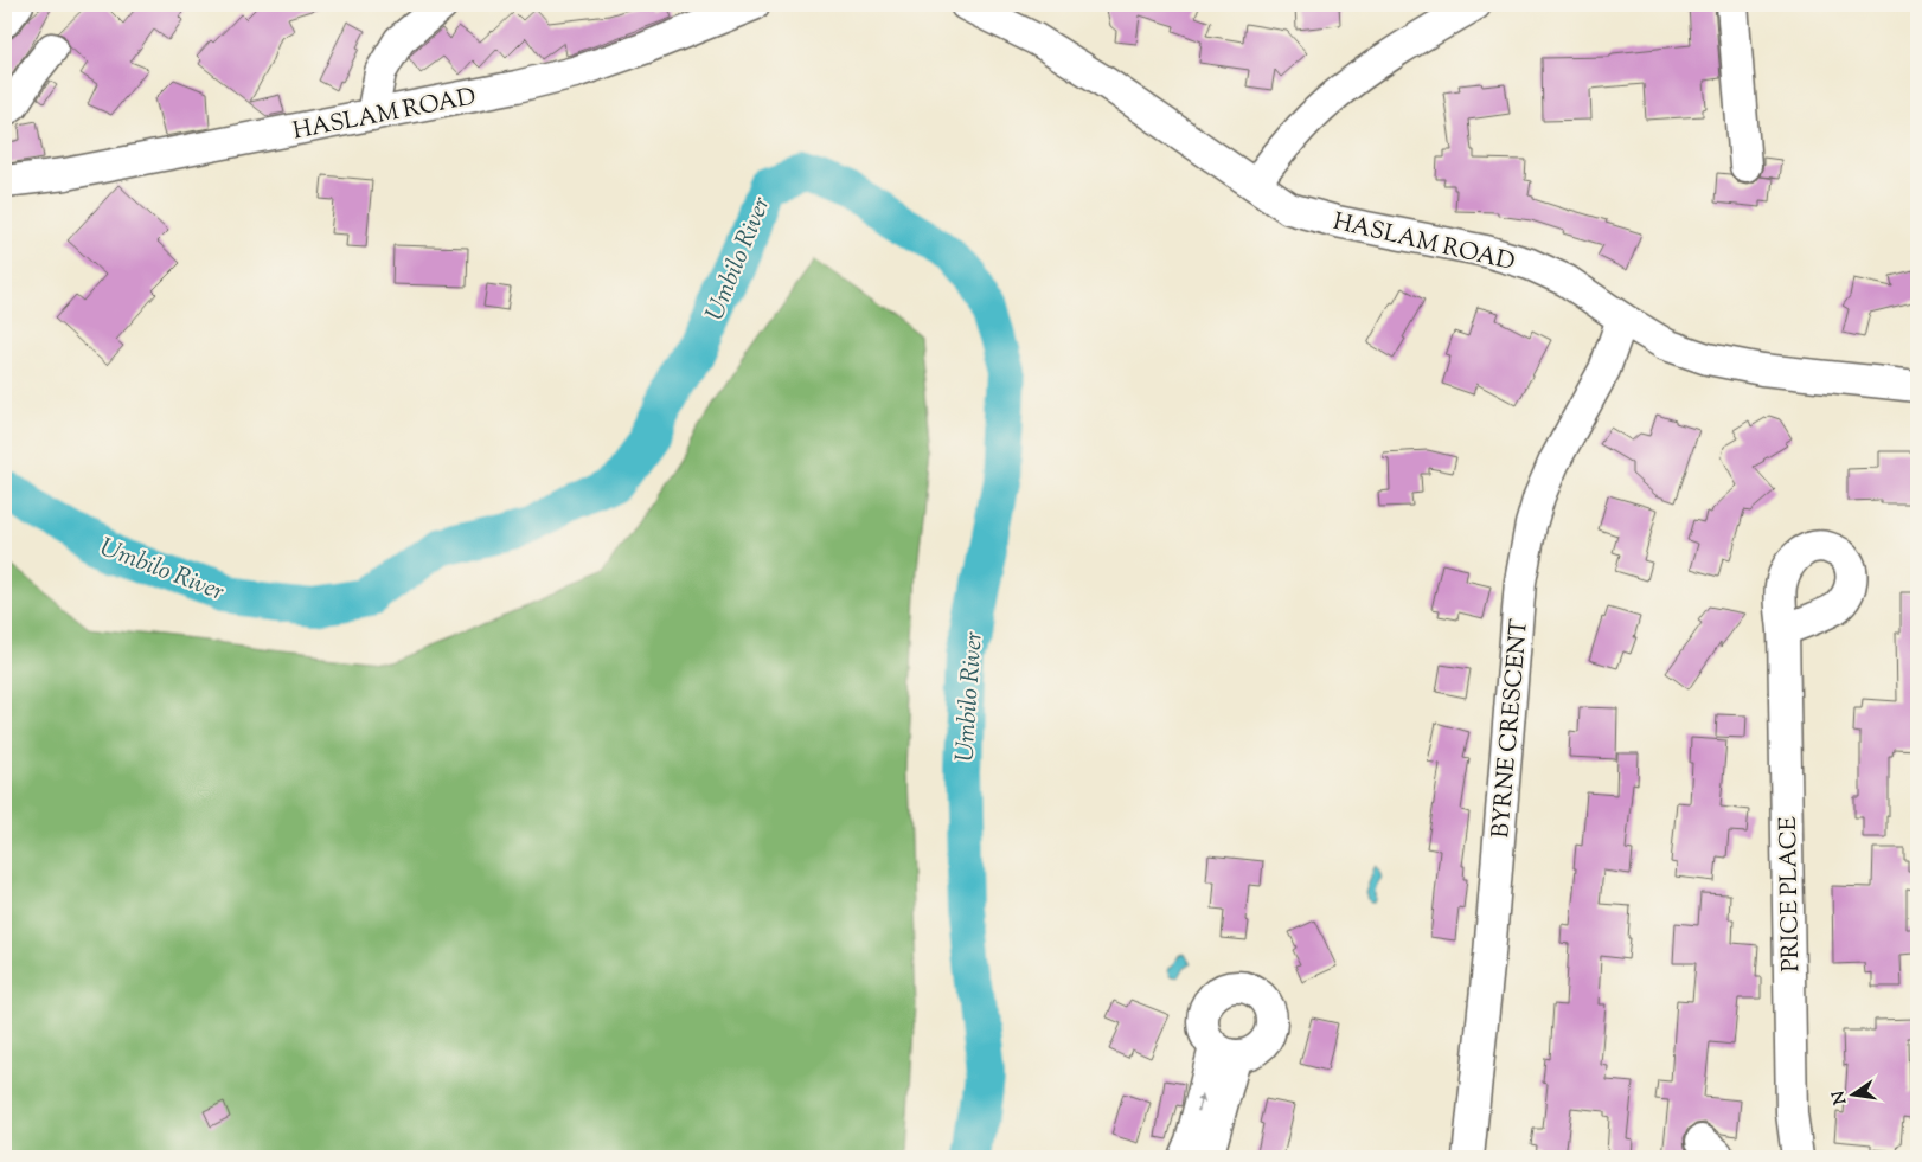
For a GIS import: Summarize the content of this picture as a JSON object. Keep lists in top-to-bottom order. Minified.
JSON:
{"streets":{"street":["HASLAM ROAD","BYRNE CRESCENT","PRICE PLACE"]},"crossings":[["HASLAM ROAD","BYRNE CRESCENT"]],"water":["Umbilo River"],"north":"left"}
